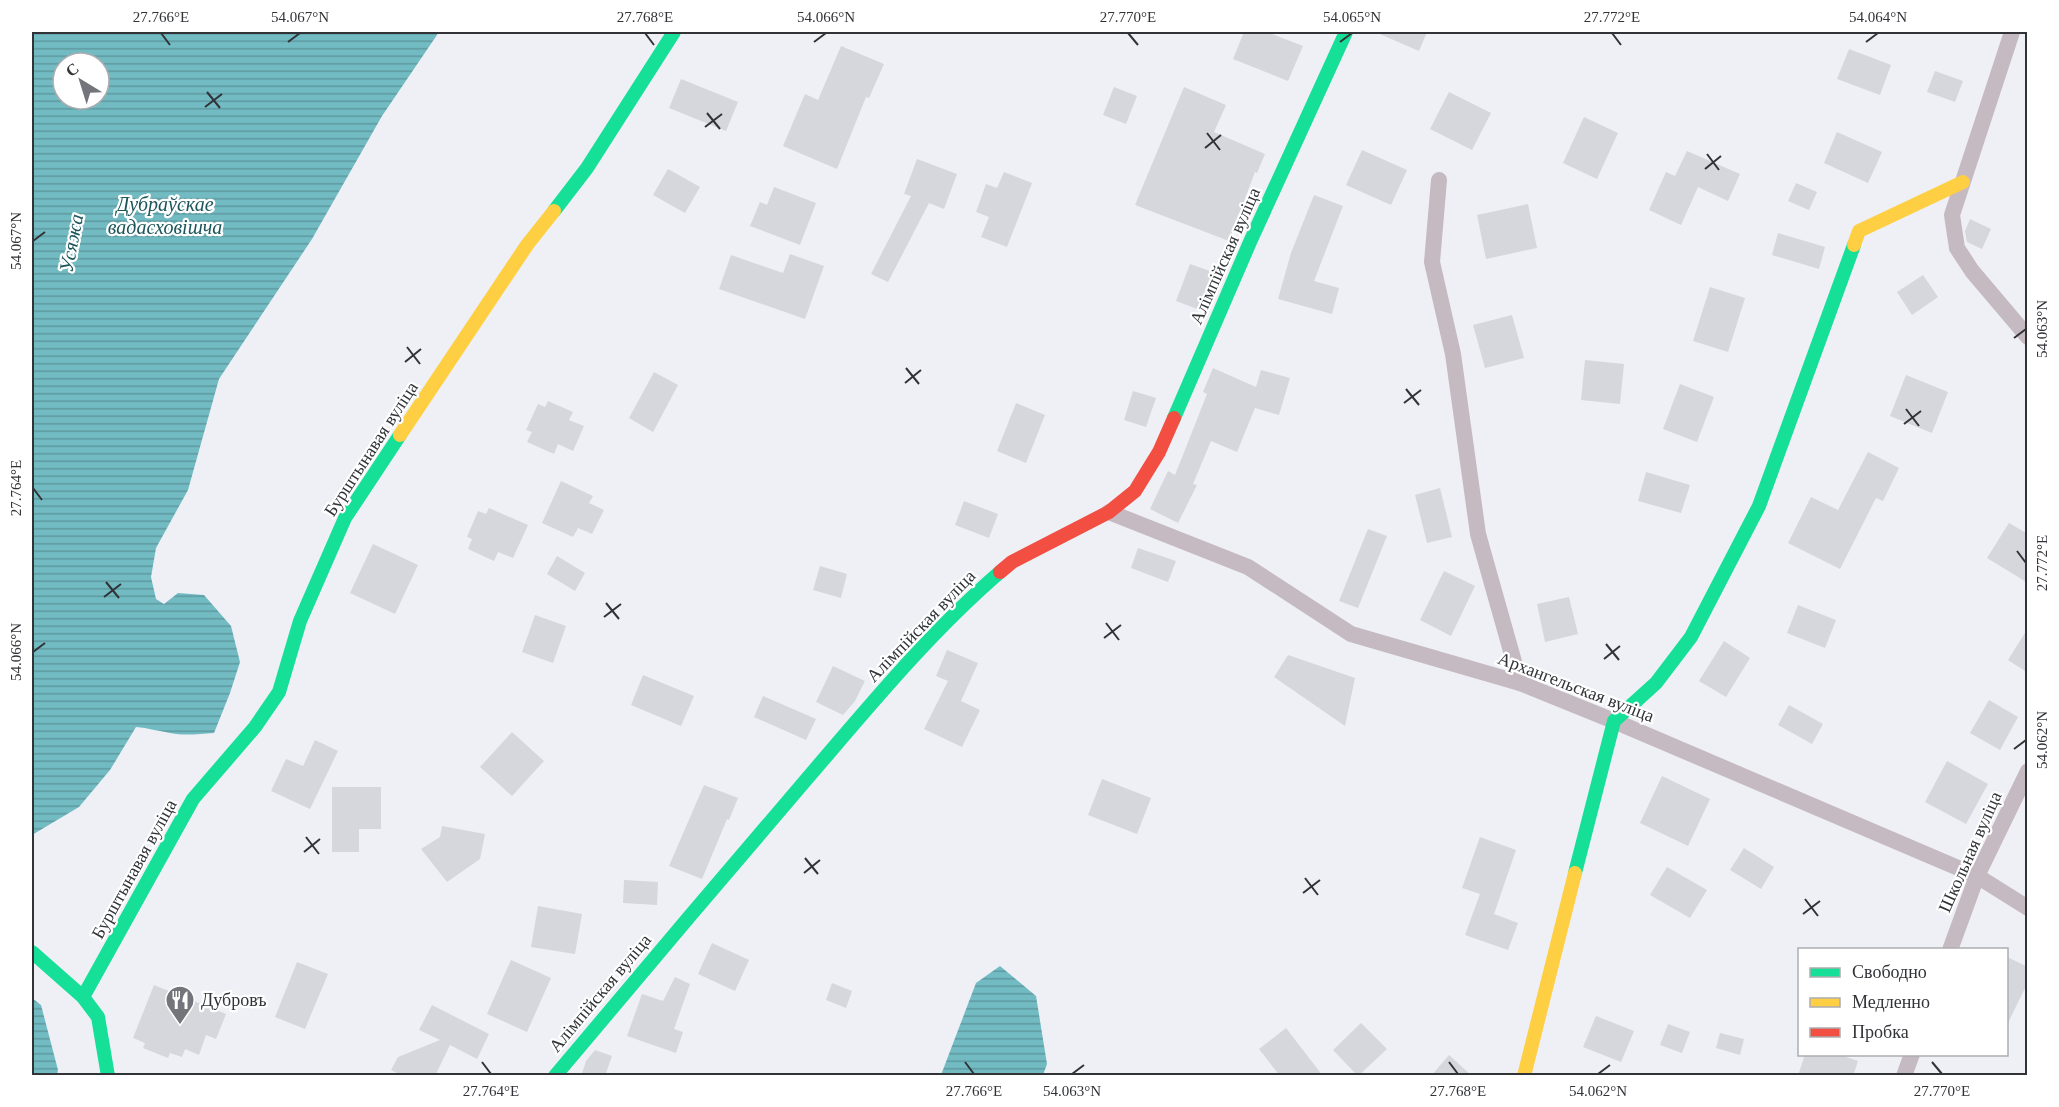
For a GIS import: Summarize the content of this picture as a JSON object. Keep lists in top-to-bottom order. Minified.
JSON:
{"streets":{"street":["Алімпійская вуліца","Бурштынавая вуліца","Архангельская вуліца","Школьная вуліца"]},"crossings":[["Алімпійская вуліца","Архангельская вуліца"],["Архангельская вуліца","Школьная вуліца"]],"water":["Дубраўскае вадасховішча","Усяжа"],"places":{"restaurant":["Дубровъ"]},"legend":["Свободно","Медленно","Пробка"],"north":"top left","coordinates":["27.766°E","54.067°N","27.768°E","54.066°N","27.770°E","54.065°N","27.772°E","54.064°N","54.063°N","27.764°E","54.062°N"]}
